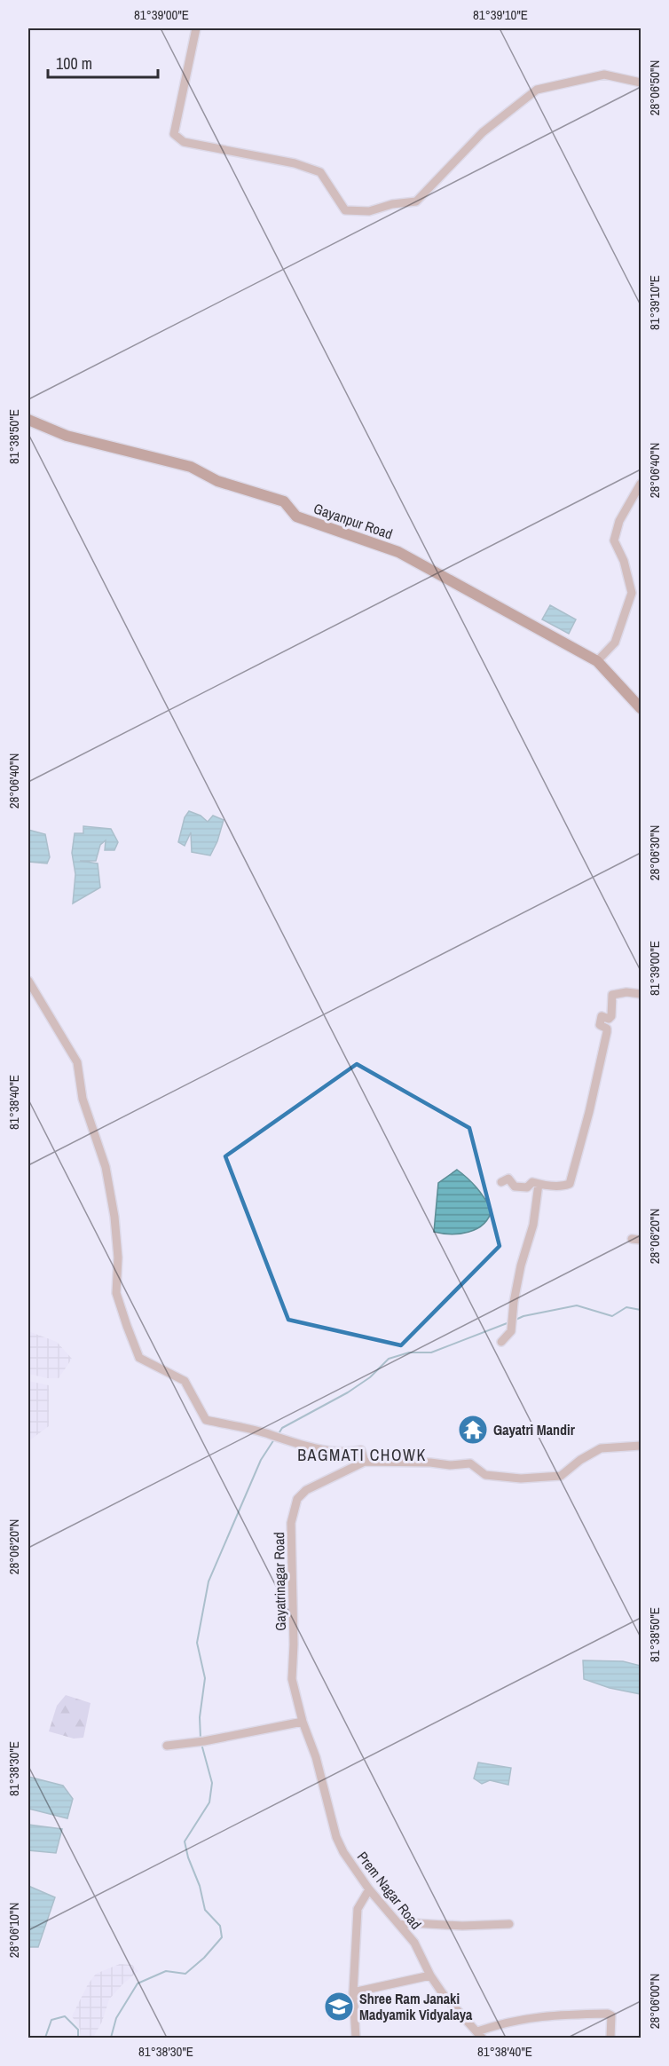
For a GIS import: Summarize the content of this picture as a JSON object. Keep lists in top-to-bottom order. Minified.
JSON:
{"streets":{"street":["Gayanpur Road","Gayatrinagar Road","Prem Nagar Road"]},"crossings":[["Gayatrinagar Road","Prem Nagar Road"]],"districts":["BAGMATI CHOWK"],"places":{"temple":["Gayatri Mandir"],"school or university":["Shree Ram Janaki Madyamik Vidyalaya"]},"scale_bar":"100 m","coordinates":["81°39'00\"E","81°39'10\"E","28°06'50\"N","81°38'50\"E","28°06'40\"N","28°06'30\"N","81°38'40\"E","28°06'20\"N","81°38'30\"E","28°06'10\"N","28°06'00\"N"]}
